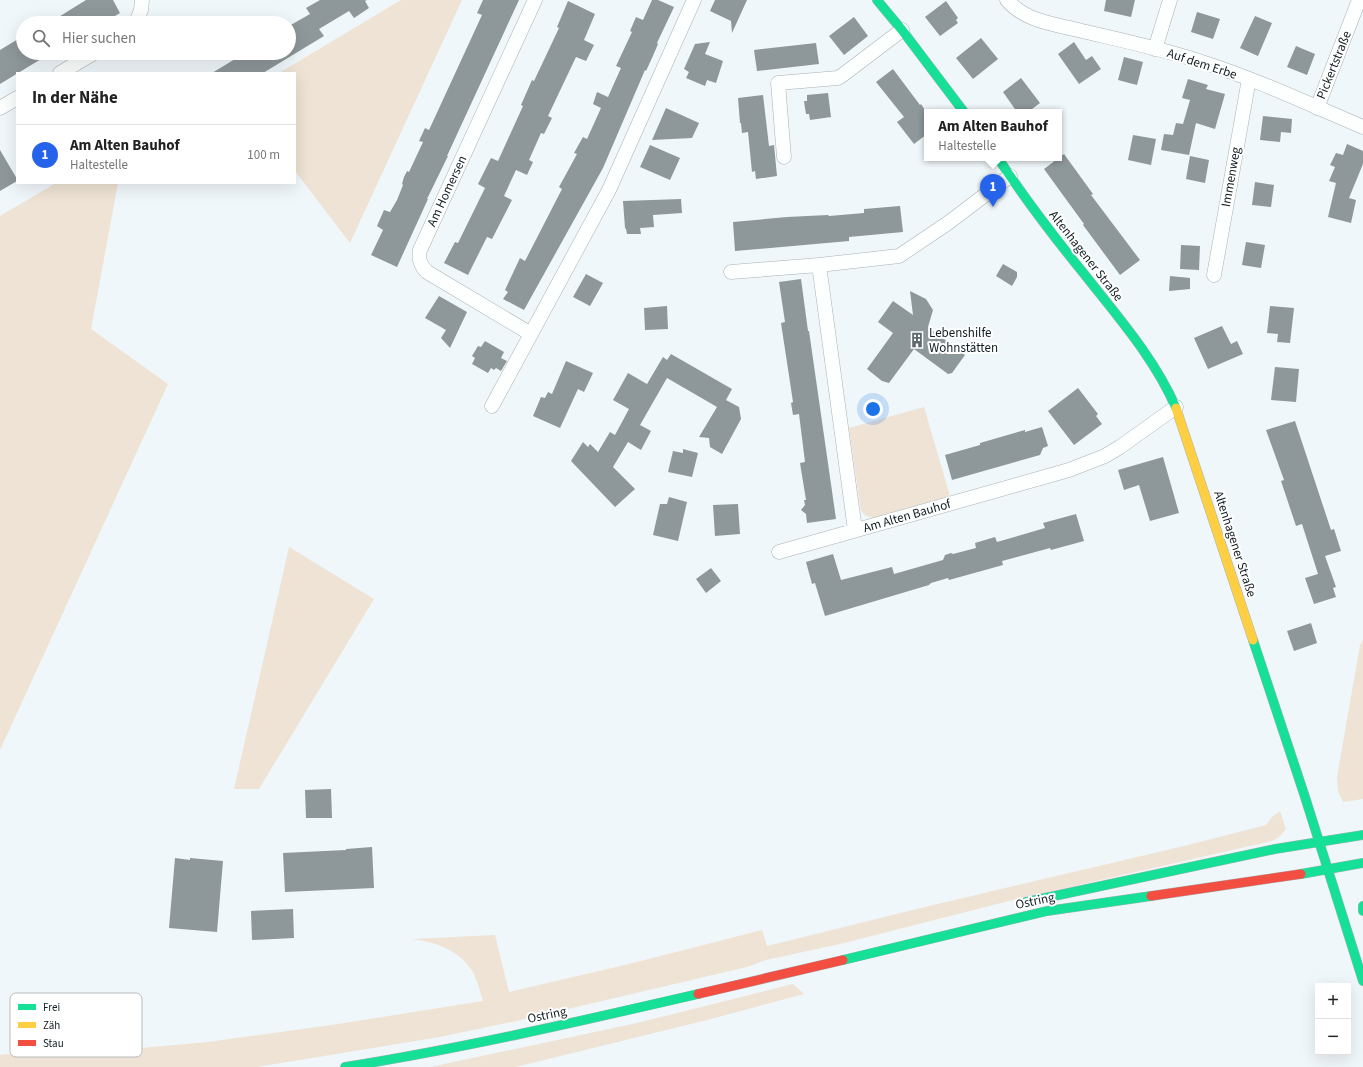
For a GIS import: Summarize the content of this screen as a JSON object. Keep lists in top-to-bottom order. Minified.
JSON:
{"streets":{"main road":["Altenhagener Straße","Ostring"],"street":["Auf dem Erbe","Pickertstraße","Immenweg","Am Homersen","Am Alten Bauhof"]},"crossings":[["Auf dem Erbe","Pickertstraße"],["Auf dem Erbe","Immenweg"],["Altenhagener Straße","Am Alten Bauhof"],["Altenhagener Straße","Ostring"]],"places":{"building":["Lebenshilfe Wohnstätten"]},"legend":["Frei","Zäh","Stau"],"page":{"search":"Hier suchen","heading":"In der Nähe","popup":["Am Alten Bauhof","Haltestelle"],"list":[{"mark":"1","name":"Am Alten Bauhof","note":"Haltestelle","value":"100 m"}],"pins":"1","map_buttons":["+","−"]}}
